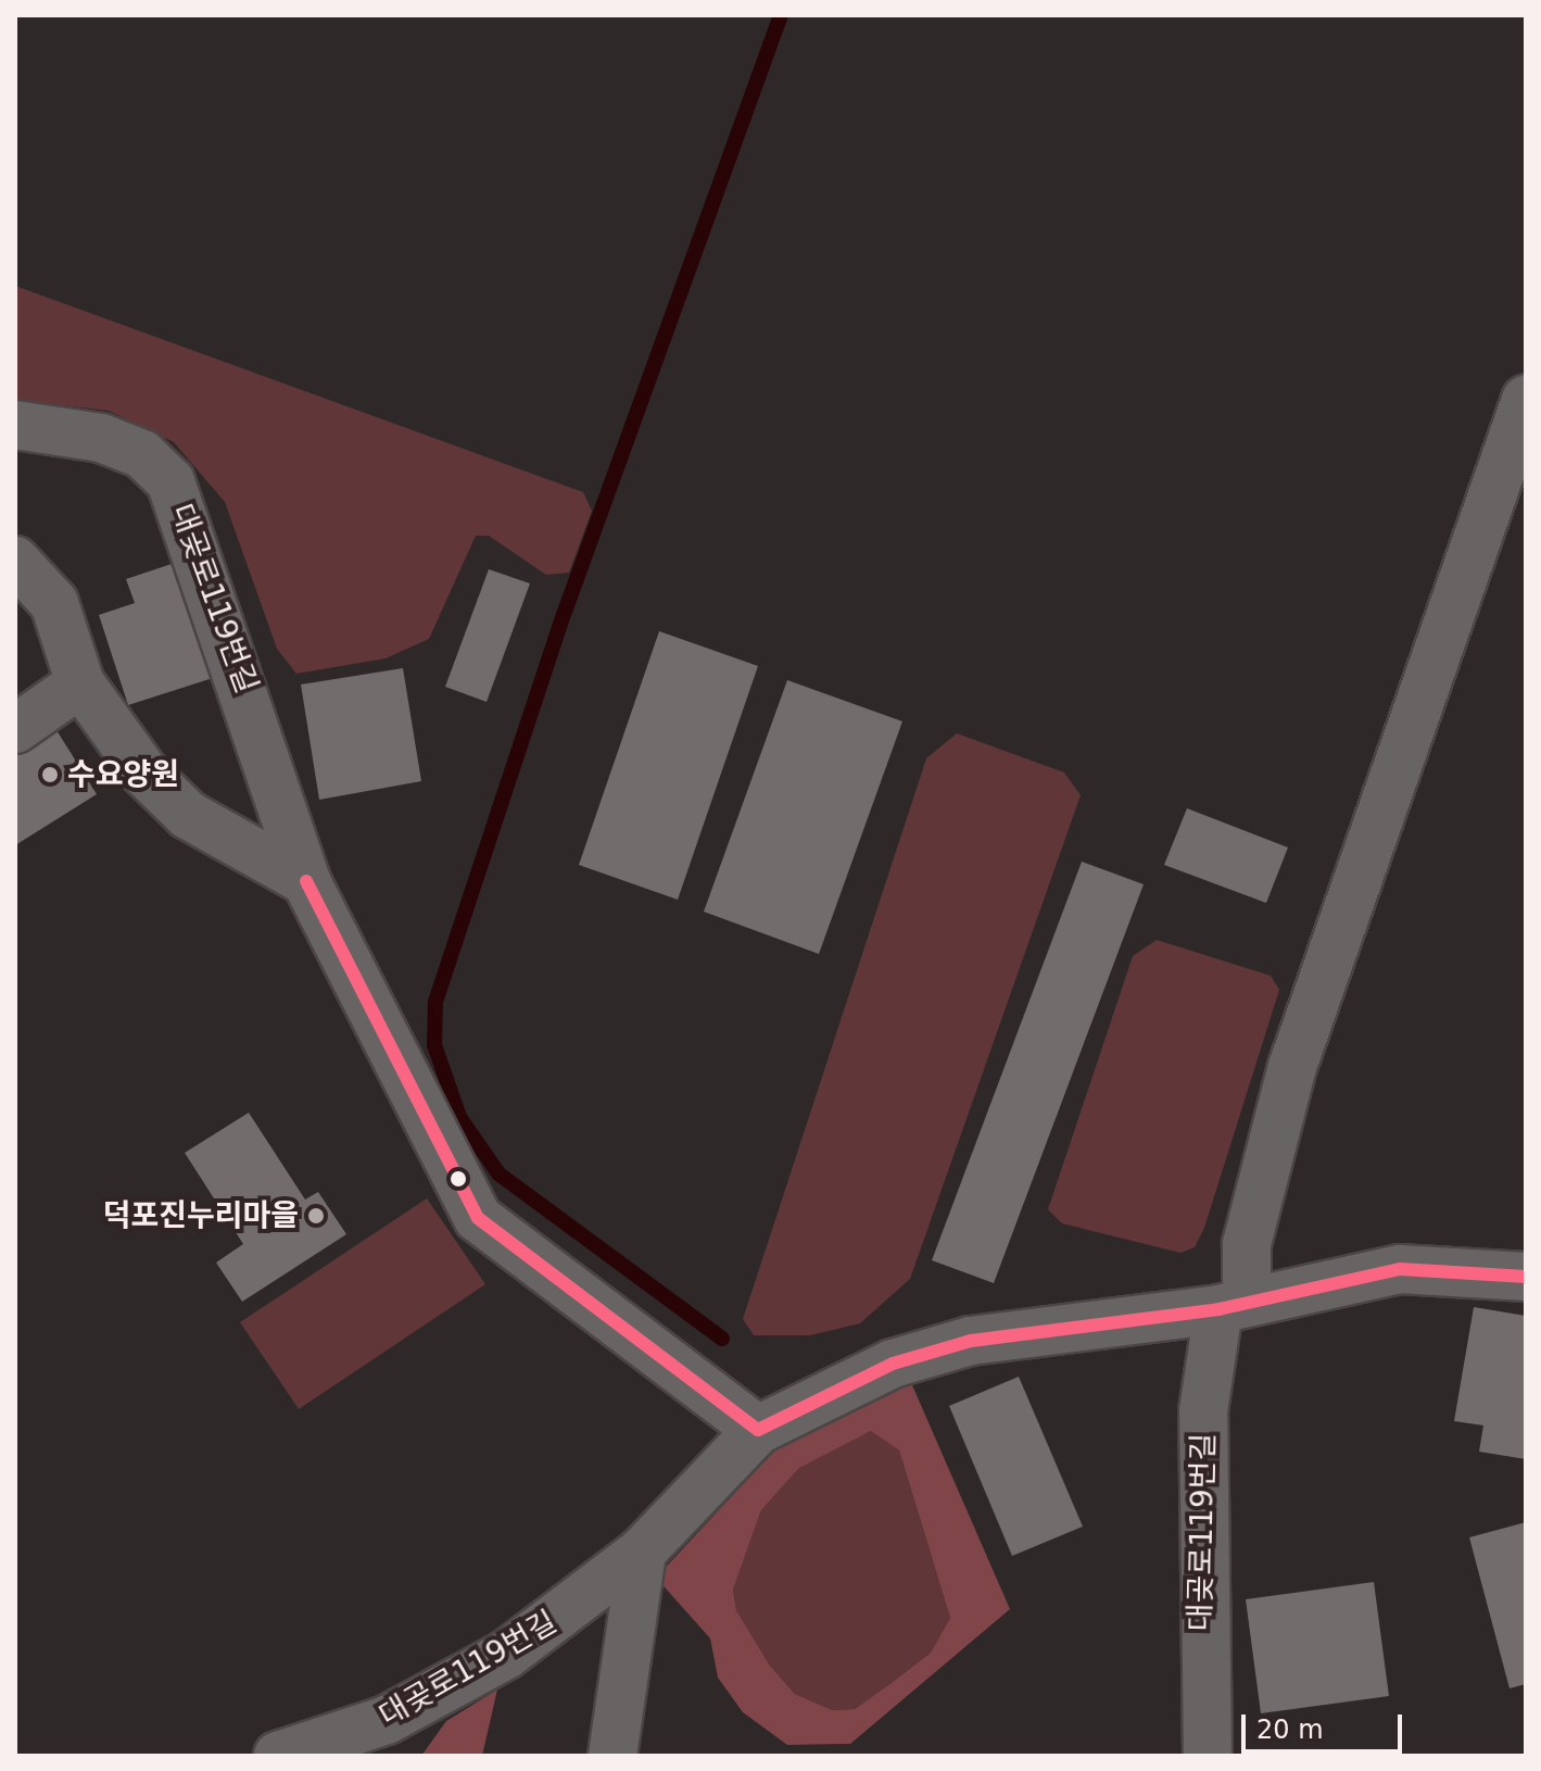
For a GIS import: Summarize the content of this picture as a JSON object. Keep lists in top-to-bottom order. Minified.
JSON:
{"streets":{"street":["대곶로119번길"]},"places":["수요양원","덕포진누리마을"],"scale_bar":"20 m"}
